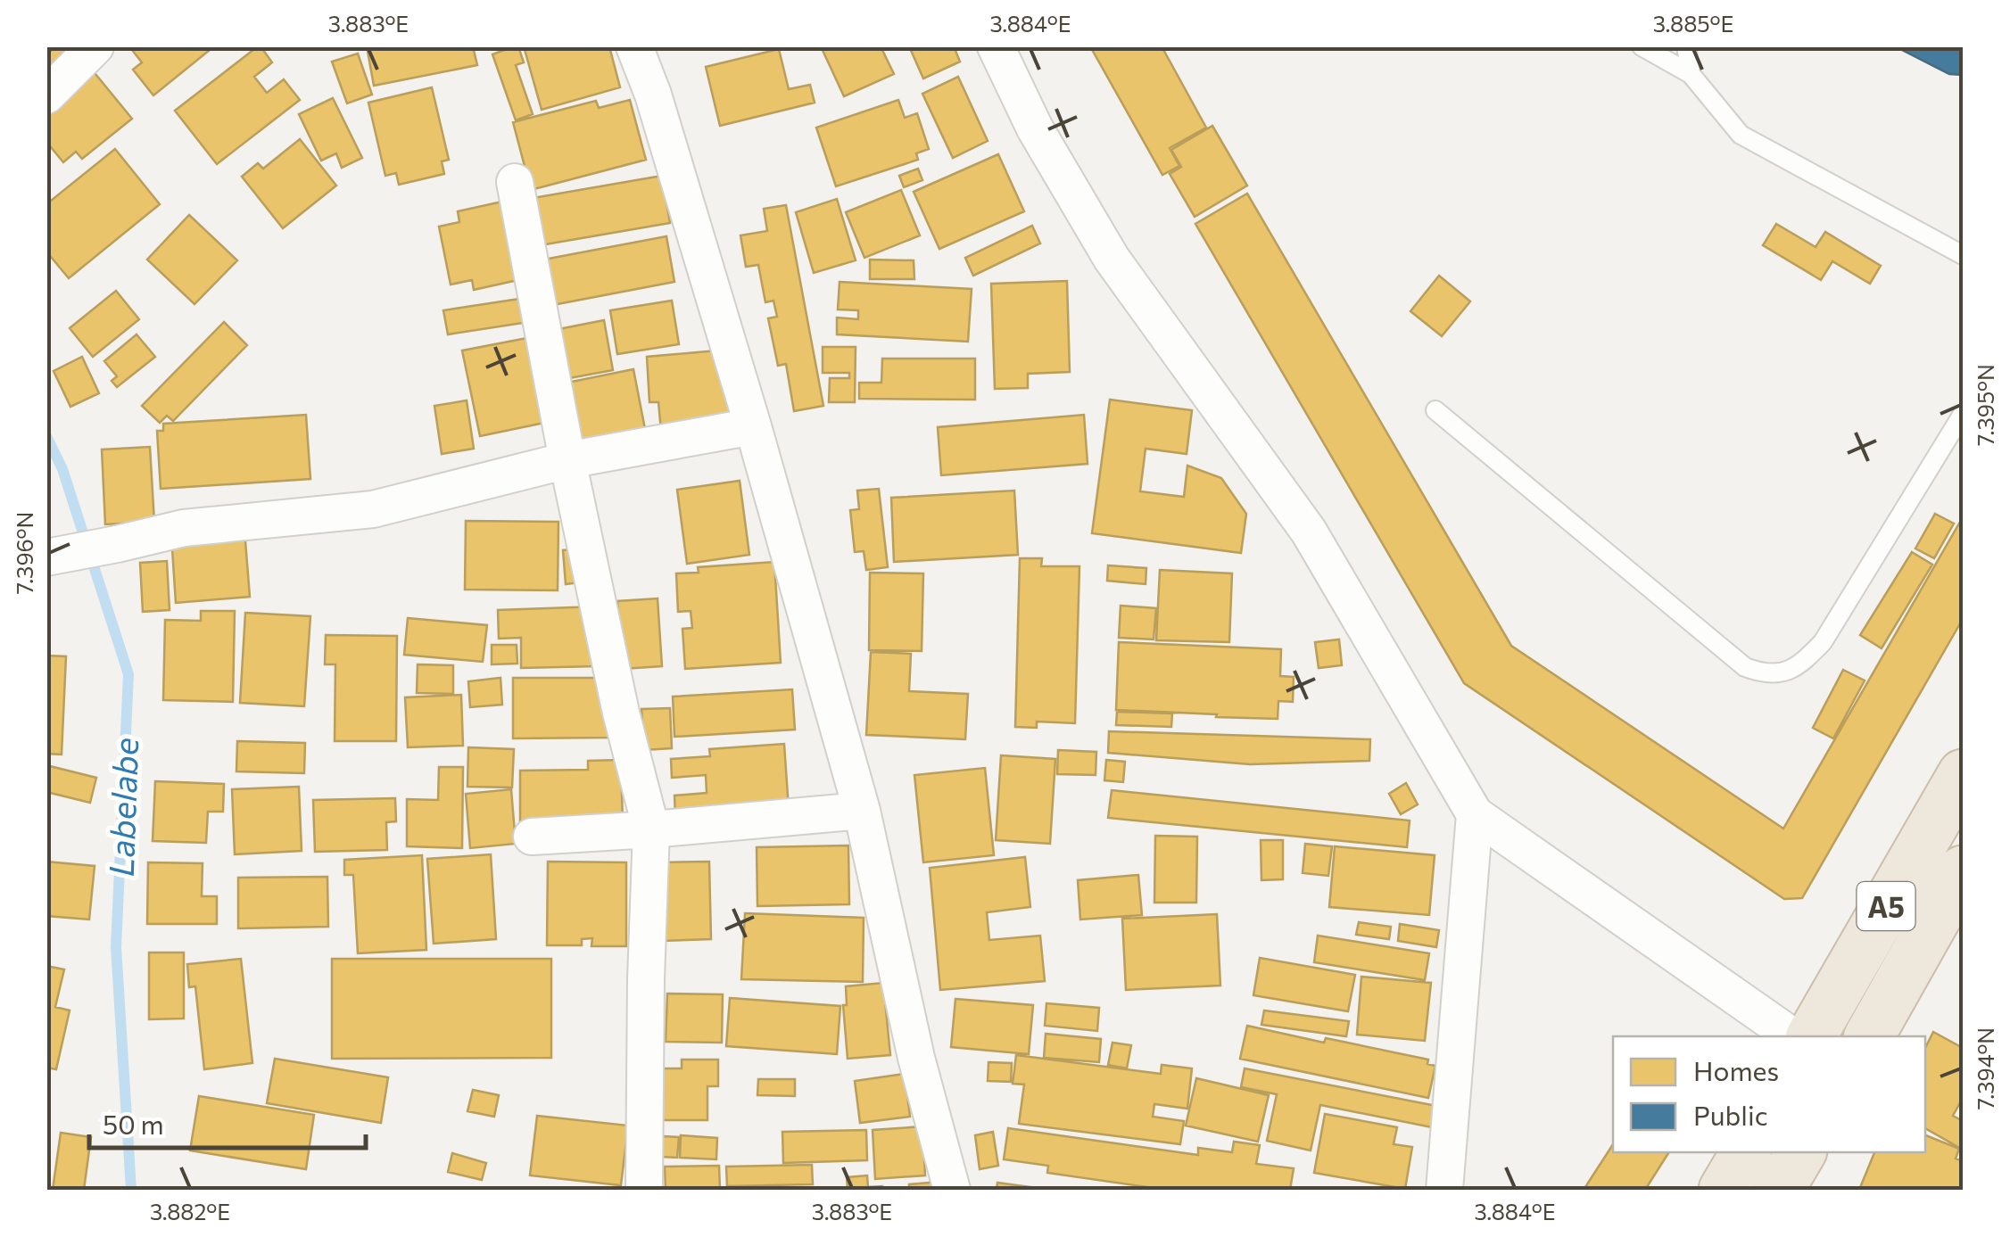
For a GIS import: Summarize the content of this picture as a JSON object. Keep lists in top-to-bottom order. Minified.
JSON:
{"streets":{"highway":["A5"]},"water":["Labelabe"],"legend":["Homes","Public"],"scale_bar":"50 m","coordinates":["3.883°E","3.884°E","3.885°E","7.395°N","7.396°N","7.394°N","3.882°E"]}
